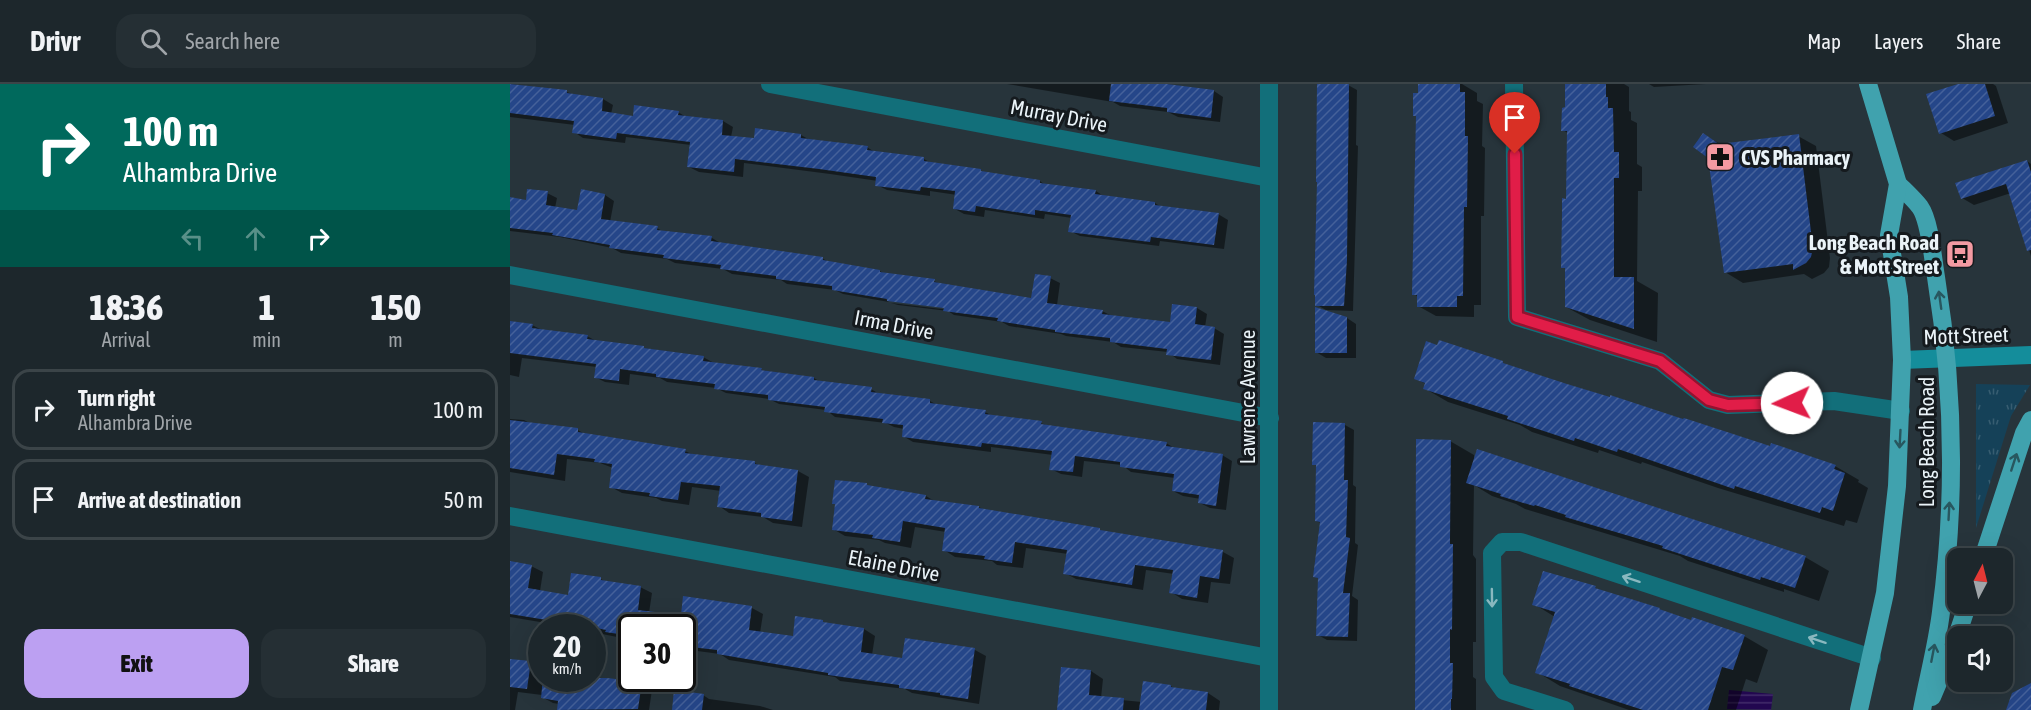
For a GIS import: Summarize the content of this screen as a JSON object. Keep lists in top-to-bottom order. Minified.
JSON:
{"streets":{"main road":["Mott Street","Long Beach Road"],"street":["Murray Drive","Irma Drive","Lawrence Avenue","Elaine Drive"]},"crossings":[["Murray Drive","Lawrence Avenue"],["Irma Drive","Lawrence Avenue"],["Mott Street","Long Beach Road"],["Lawrence Avenue","Elaine Drive"]],"places":{"pharmacy":["CVS Pharmacy"],"bus stop":["Long Beach Road & Mott Street"]},"north":"top","page":{"header":"Drivr","search":"Search here","nav":["Map","Layers","Share"],"turn":["100 m","Alhambra Drive"],"eta":["18:36","Arrival","1","min","150","m"],"list":[{"name":"Turn right","note":"Alhambra Drive","value":"100 m"},{"name":"Arrive at destination","value":"50 m"}],"speed":"20 km/h","limit":"30","buttons":["Exit","Share"]}}
